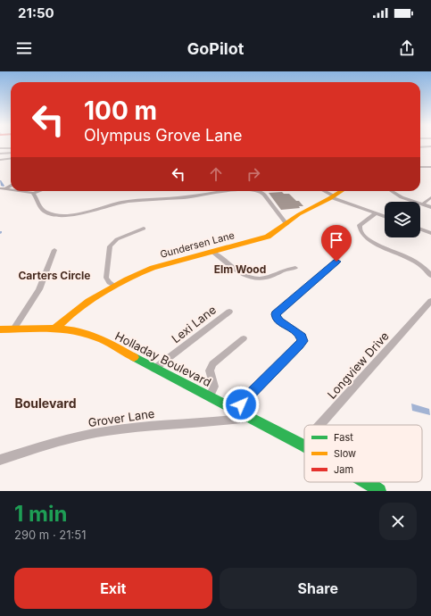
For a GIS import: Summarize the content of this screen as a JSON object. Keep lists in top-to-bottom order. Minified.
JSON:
{"streets":{"street":["Gundersen Lane","Lexi Lane","Holladay Boulevard","Longview Drive","Grover Lane"]},"crossings":[["Gundersen Lane","Holladay Boulevard"],["Lexi Lane","Holladay Boulevard"],["Holladay Boulevard","Grover Lane"]],"districts":["Elm Wood","Carters Circle","Boulevard"],"legend":["Fast","Slow","Jam"],"page":{"status":"21:50","header":"GoPilot","turn":["100 m","Olympus Grove Lane"],"heading":["1 min","290 m · 21:51"],"buttons":["Exit","Share"]}}
